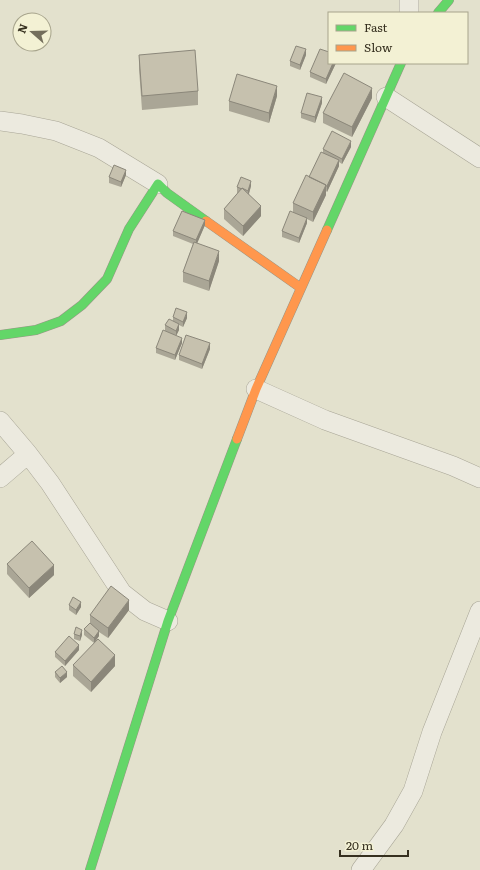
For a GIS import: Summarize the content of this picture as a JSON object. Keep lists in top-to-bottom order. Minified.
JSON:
{"legend":["Fast","Slow"],"scale_bar":"20 m","north":"left"}
